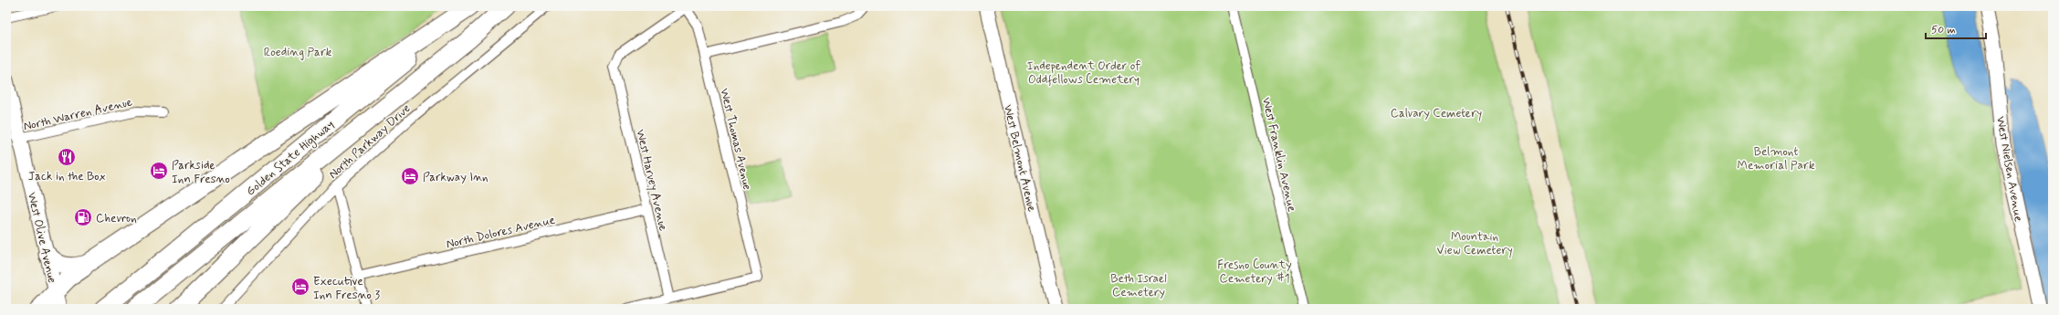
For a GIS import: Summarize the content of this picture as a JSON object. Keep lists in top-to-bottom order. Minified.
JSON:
{"streets":{"highway":["Golden State Highway"],"main road":["West Belmont Avenue","West Nielsen Avenue","West Olive Avenue"],"street":["North Warren Avenue","West Thomas Avenue","North Parkway Drive","West Franklin Avenue","West Harvey Avenue","North Dolores Avenue"]},"crossings":[["North Warren Avenue","West Olive Avenue"],["West Thomas Avenue","West Harvey Avenue"],["West Harvey Avenue","North Dolores Avenue"]],"parks":["Roeding Park","Independent Order of Oddfellows Cemetery","Calvary Cemetery","Belmont Memorial Park","Mountain View Cemetery","Fresno County Cemetery #1","Beth Israel Cemetery"],"places":{"restaurant":["Jack in the Box"],"hotel":["Parkside Inn Fresno","Parkway Inn","Executive Inn Fresno 3"],"fuel station":["Chevron"]},"scale_bar":"50 m"}
